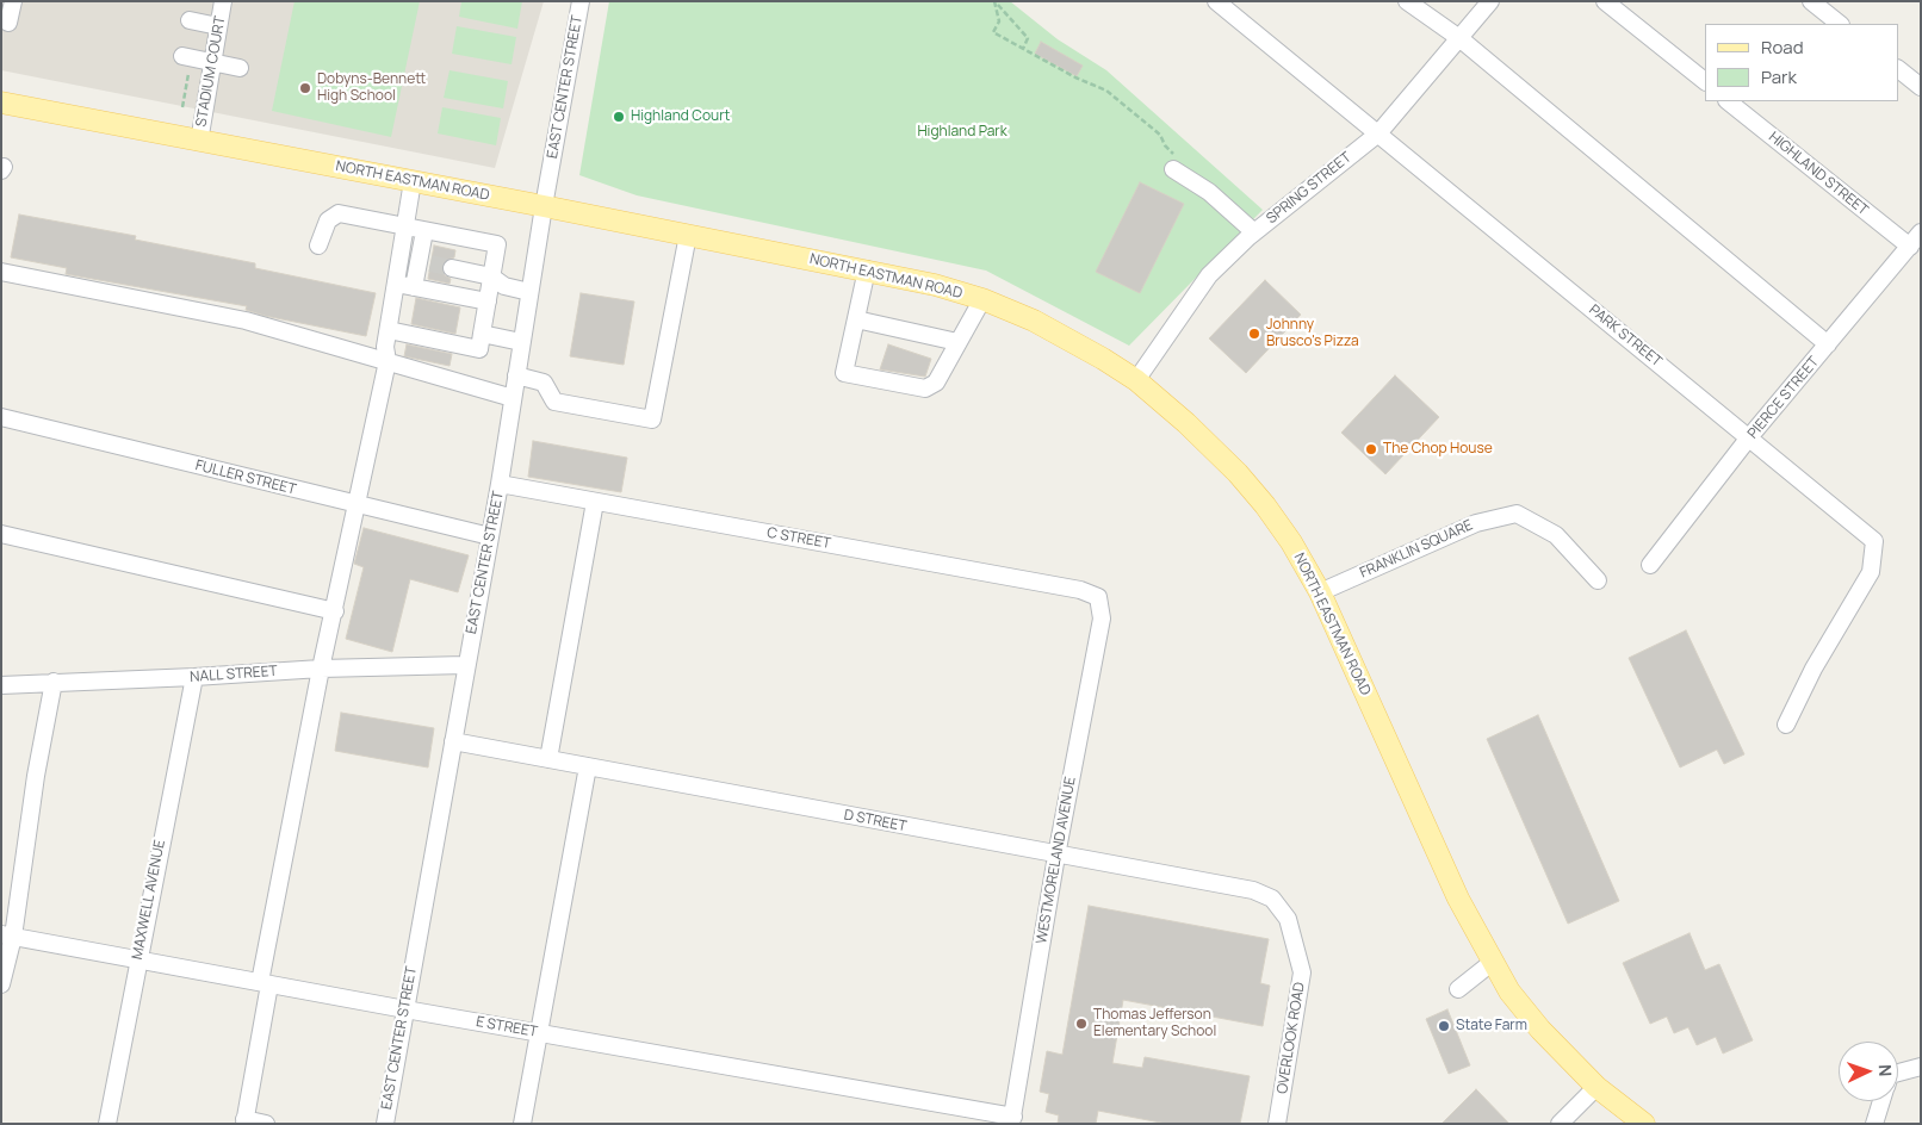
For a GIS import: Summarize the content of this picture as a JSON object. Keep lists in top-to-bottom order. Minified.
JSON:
{"streets":{"main road":["NORTH EASTMAN ROAD"],"street":["STADIUM COURT","EAST CENTER STREET","HIGHLAND STREET","SPRING STREET","PARK STREET","PIERCE STREET","FULLER STREET","C STREET","FRANKLIN SQUARE","NALL STREET","D STREET","WESTMORELAND AVENUE","MAXWELL AVENUE","E STREET","OVERLOOK ROAD"]},"crossings":[["STADIUM COURT","NORTH EASTMAN ROAD"],["EAST CENTER STREET","NORTH EASTMAN ROAD"],["EAST CENTER STREET","FULLER STREET"],["EAST CENTER STREET","C STREET"],["EAST CENTER STREET","NALL STREET"],["EAST CENTER STREET","D STREET"],["EAST CENTER STREET","E STREET"],["HIGHLAND STREET","PIERCE STREET"],["NORTH EASTMAN ROAD","SPRING STREET"],["NORTH EASTMAN ROAD","FRANKLIN SQUARE"],["SPRING STREET","PARK STREET"],["PARK STREET","PIERCE STREET"],["C STREET","WESTMORELAND AVENUE"],["NALL STREET","MAXWELL AVENUE"],["D STREET","WESTMORELAND AVENUE"],["D STREET","OVERLOOK ROAD"],["WESTMORELAND AVENUE","E STREET"],["MAXWELL AVENUE","E STREET"]],"parks":["Highland Park"],"places":["Dobyns-Bennett High School","Highland Court","Johnny Brusco's Pizza","The Chop House","Thomas Jefferson Elementary School","State Farm"],"legend":["Road","Park"],"north":"right"}
